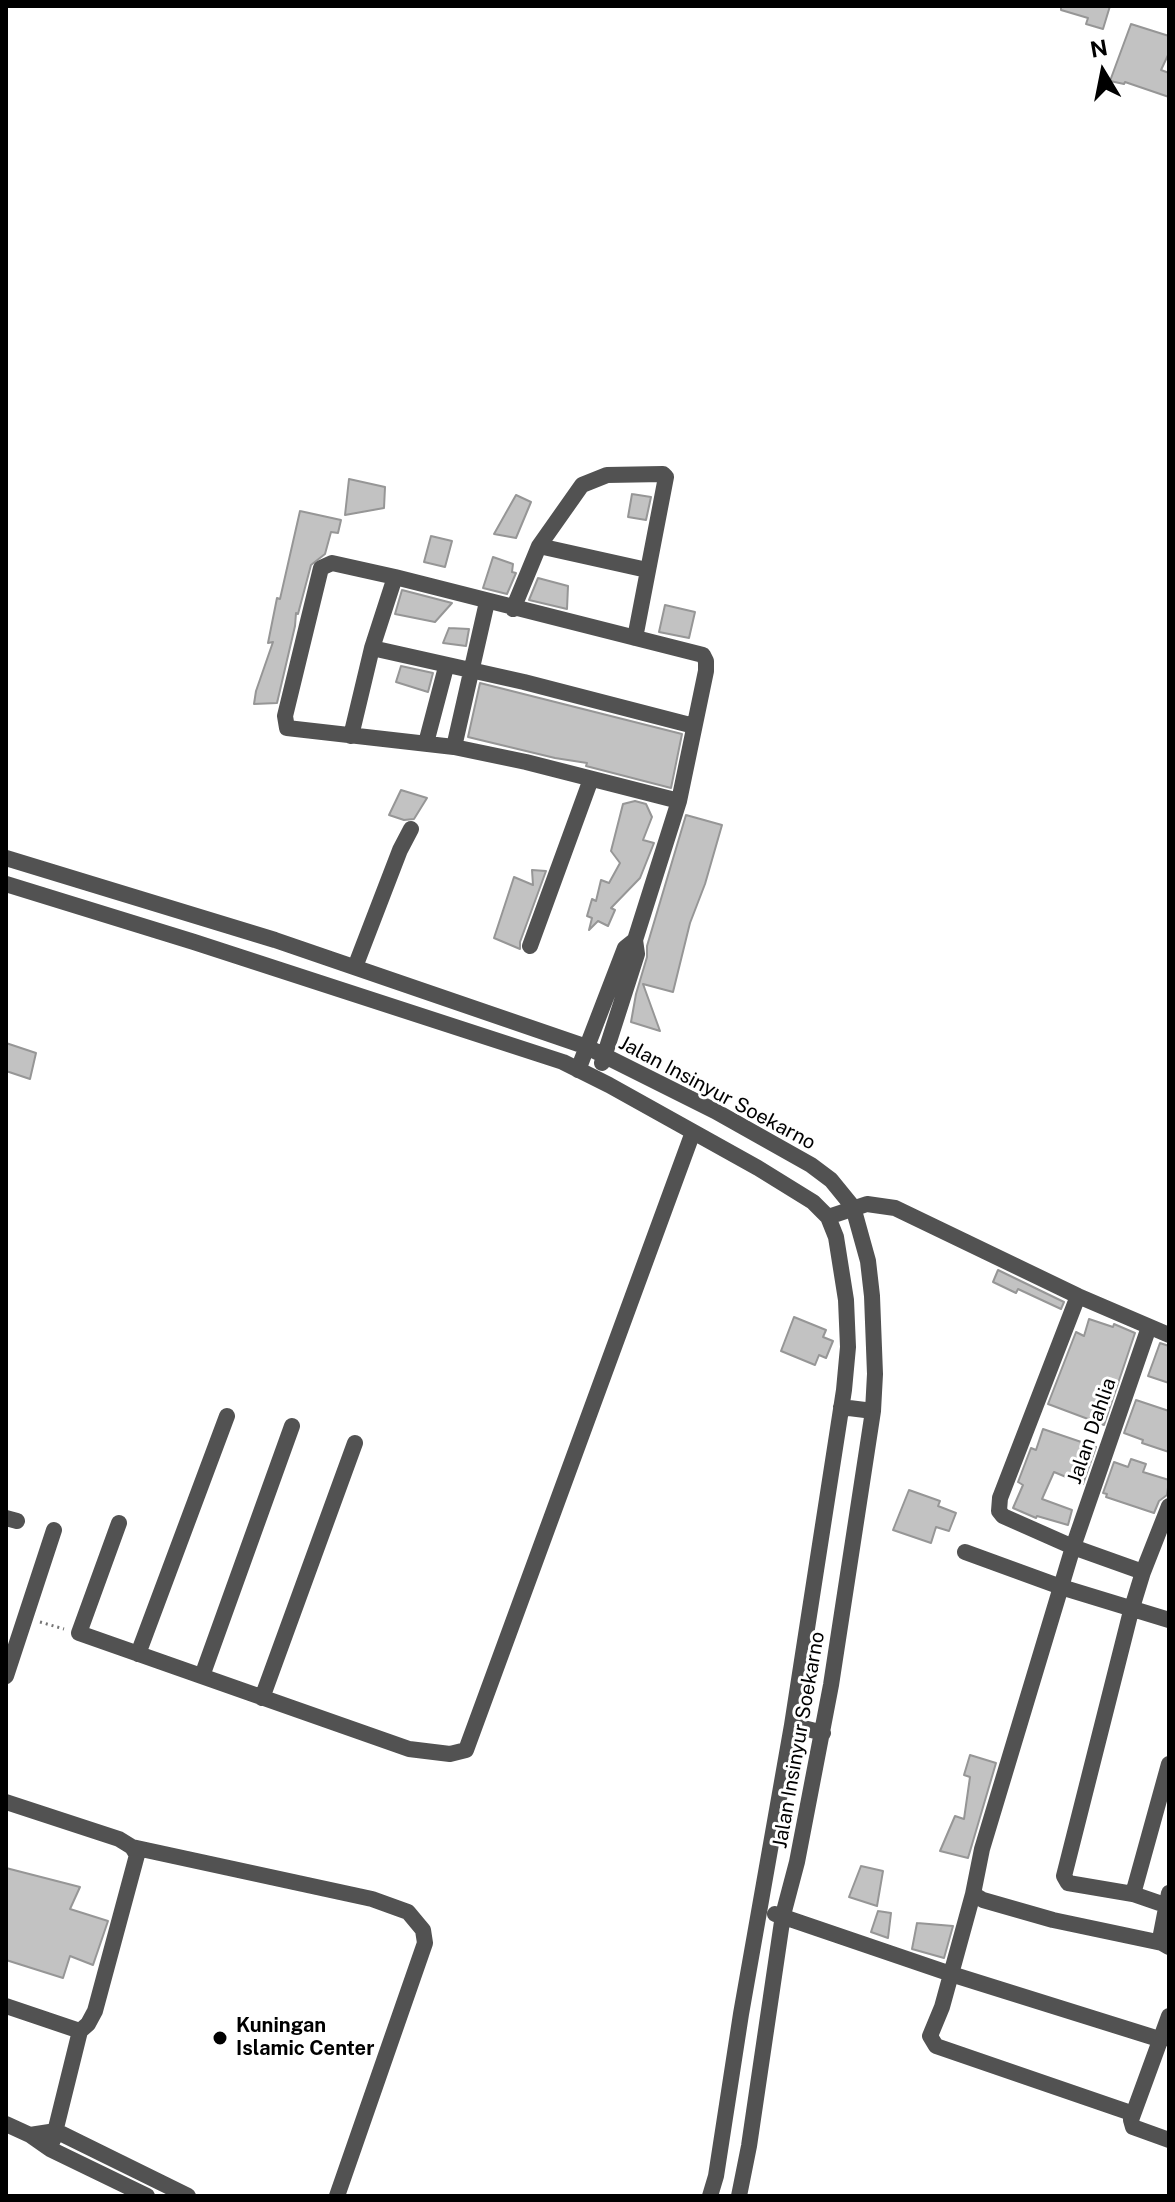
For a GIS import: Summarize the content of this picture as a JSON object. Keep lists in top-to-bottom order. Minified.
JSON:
{"streets":{"street":["Jalan Insinyur Soekarno","Jalan Dahlia"]},"places":["Kuningan Islamic Center"],"north":"top"}
